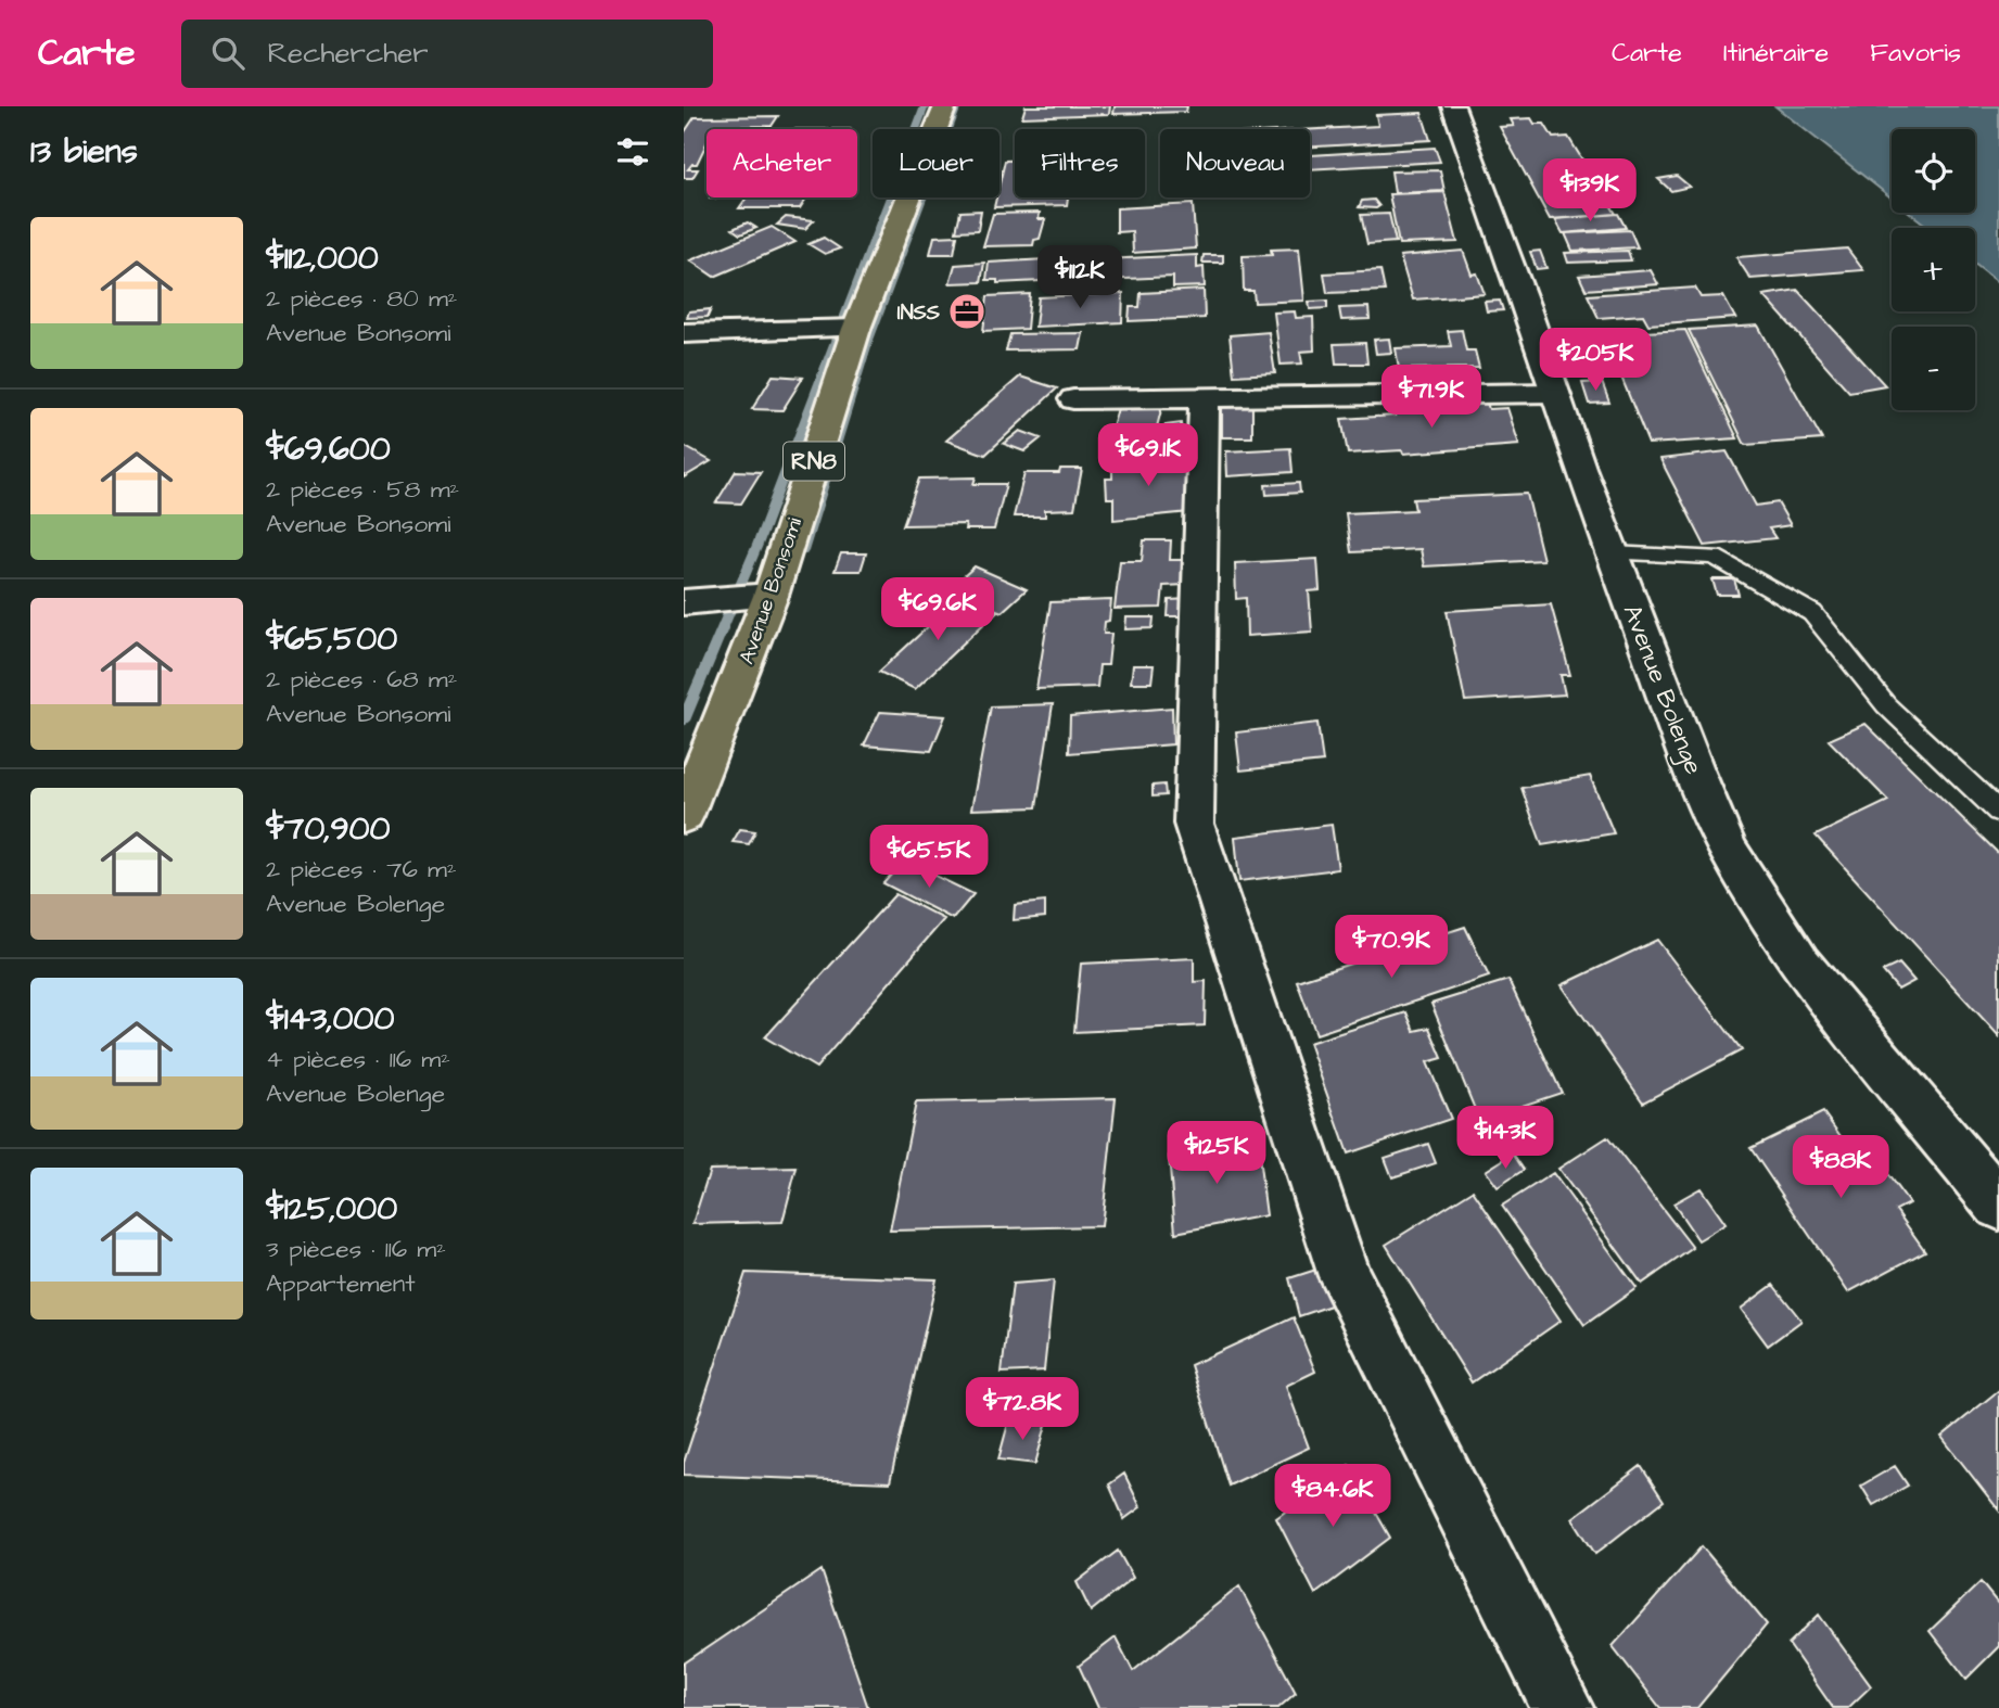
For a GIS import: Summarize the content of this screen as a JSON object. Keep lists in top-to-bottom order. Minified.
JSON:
{"streets":{"main road":["RN8","Avenue Bonsomi"],"street":["Avenue Bolenge"]},"places":{"office":["INSS"]},"page":{"header":"Carte","search":"Rechercher","nav":["Carte","Itinéraire","Favoris"],"heading":"13 biens","map_buttons":["+","−"],"chip":["Acheter","Louer","Filtres","Nouveau"],"price":["$139K","$112K","$205K","$71.9K","$69.1K","$69.6K","$65.5K","$70.9K","$143K","$125K","$88K","$72.8K","$84.6K"],"list":[{"name":"$112,000","note":"2 pièces · 80 m² · Avenue Bonsomi"},{"name":"$69,600","note":"2 pièces · 58 m² · Avenue Bonsomi"},{"name":"$65,500","note":"2 pièces · 68 m² · Avenue Bonsomi"},{"name":"$70,900","note":"2 pièces · 76 m² · Avenue Bolenge"},{"name":"$143,000","note":"4 pièces · 116 m² · Avenue Bolenge"},{"name":"$125,000","note":"3 pièces · 116 m² · Appartement"}]}}
